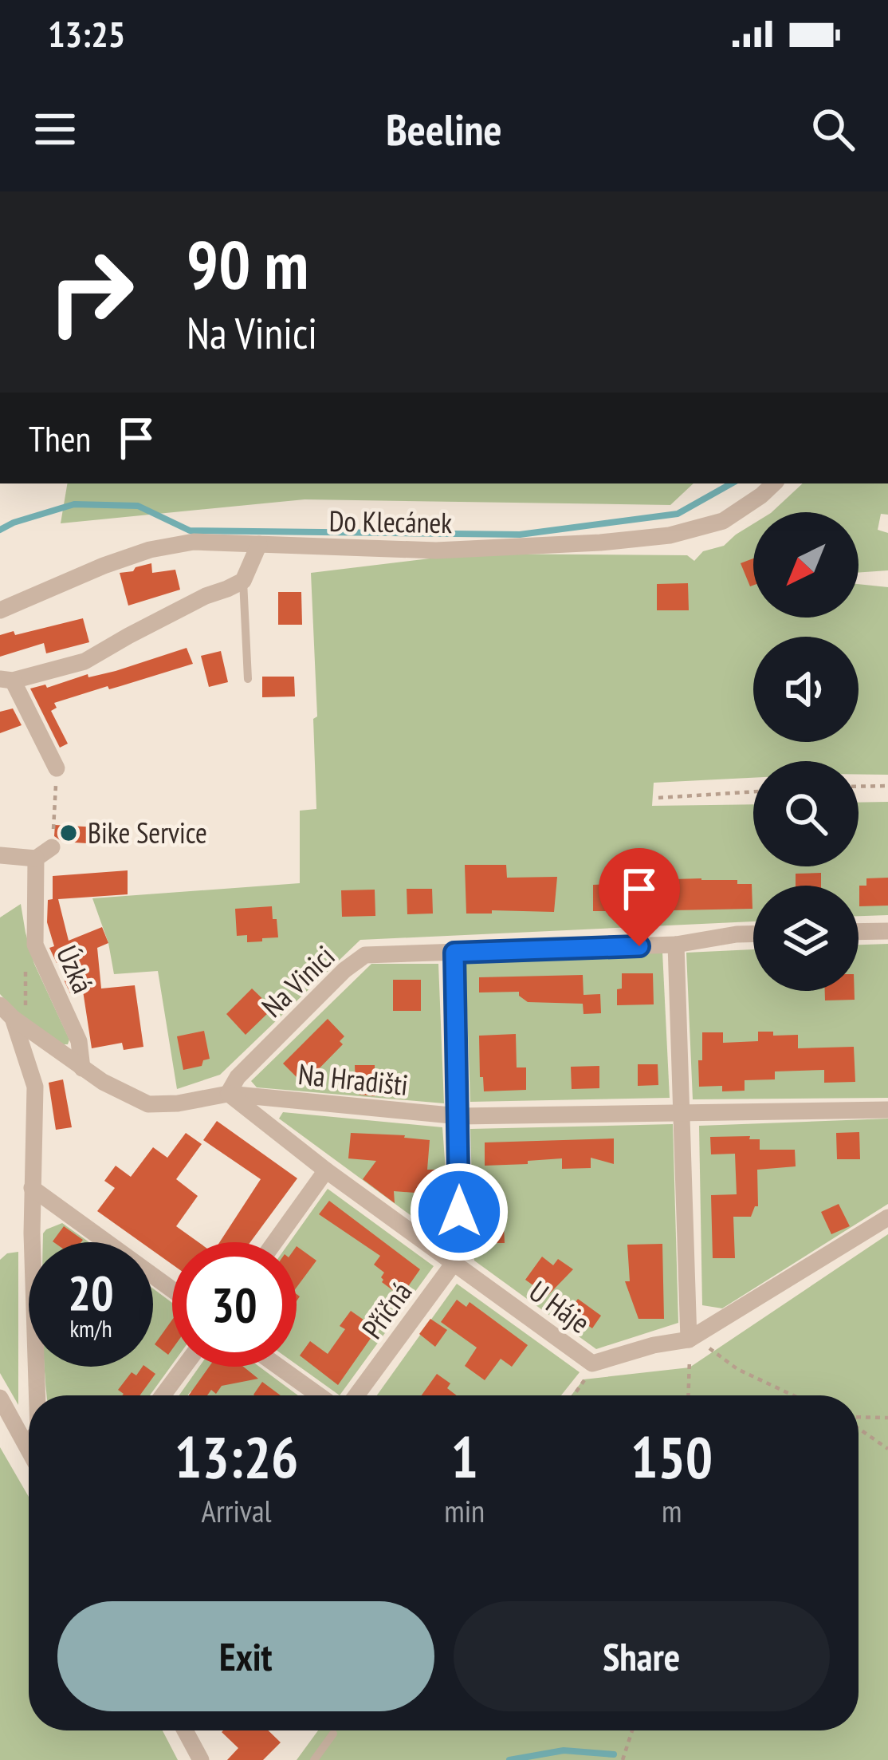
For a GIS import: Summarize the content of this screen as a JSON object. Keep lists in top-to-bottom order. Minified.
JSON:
{"streets":{"street":["Do Klecánek","Úzká","Na Vinici","Na Hradišti","U Háje","Příčná"]},"crossings":[["Úzká","Na Hradišti"],["Na Vinici","Na Hradišti"],["Na Vinici","U Háje"],["Na Hradišti","U Háje"],["U Háje","Příčná"]],"places":["Bike Service"],"north":"bottom left","page":{"status":"13:25","header":"Beeline","turn":["90 m","Na Vinici"],"then":"Then","speed":"20 km/h","limit":"30","eta":["13:26","Arrival","1","min","150","m"],"buttons":["Exit","Share"]}}
